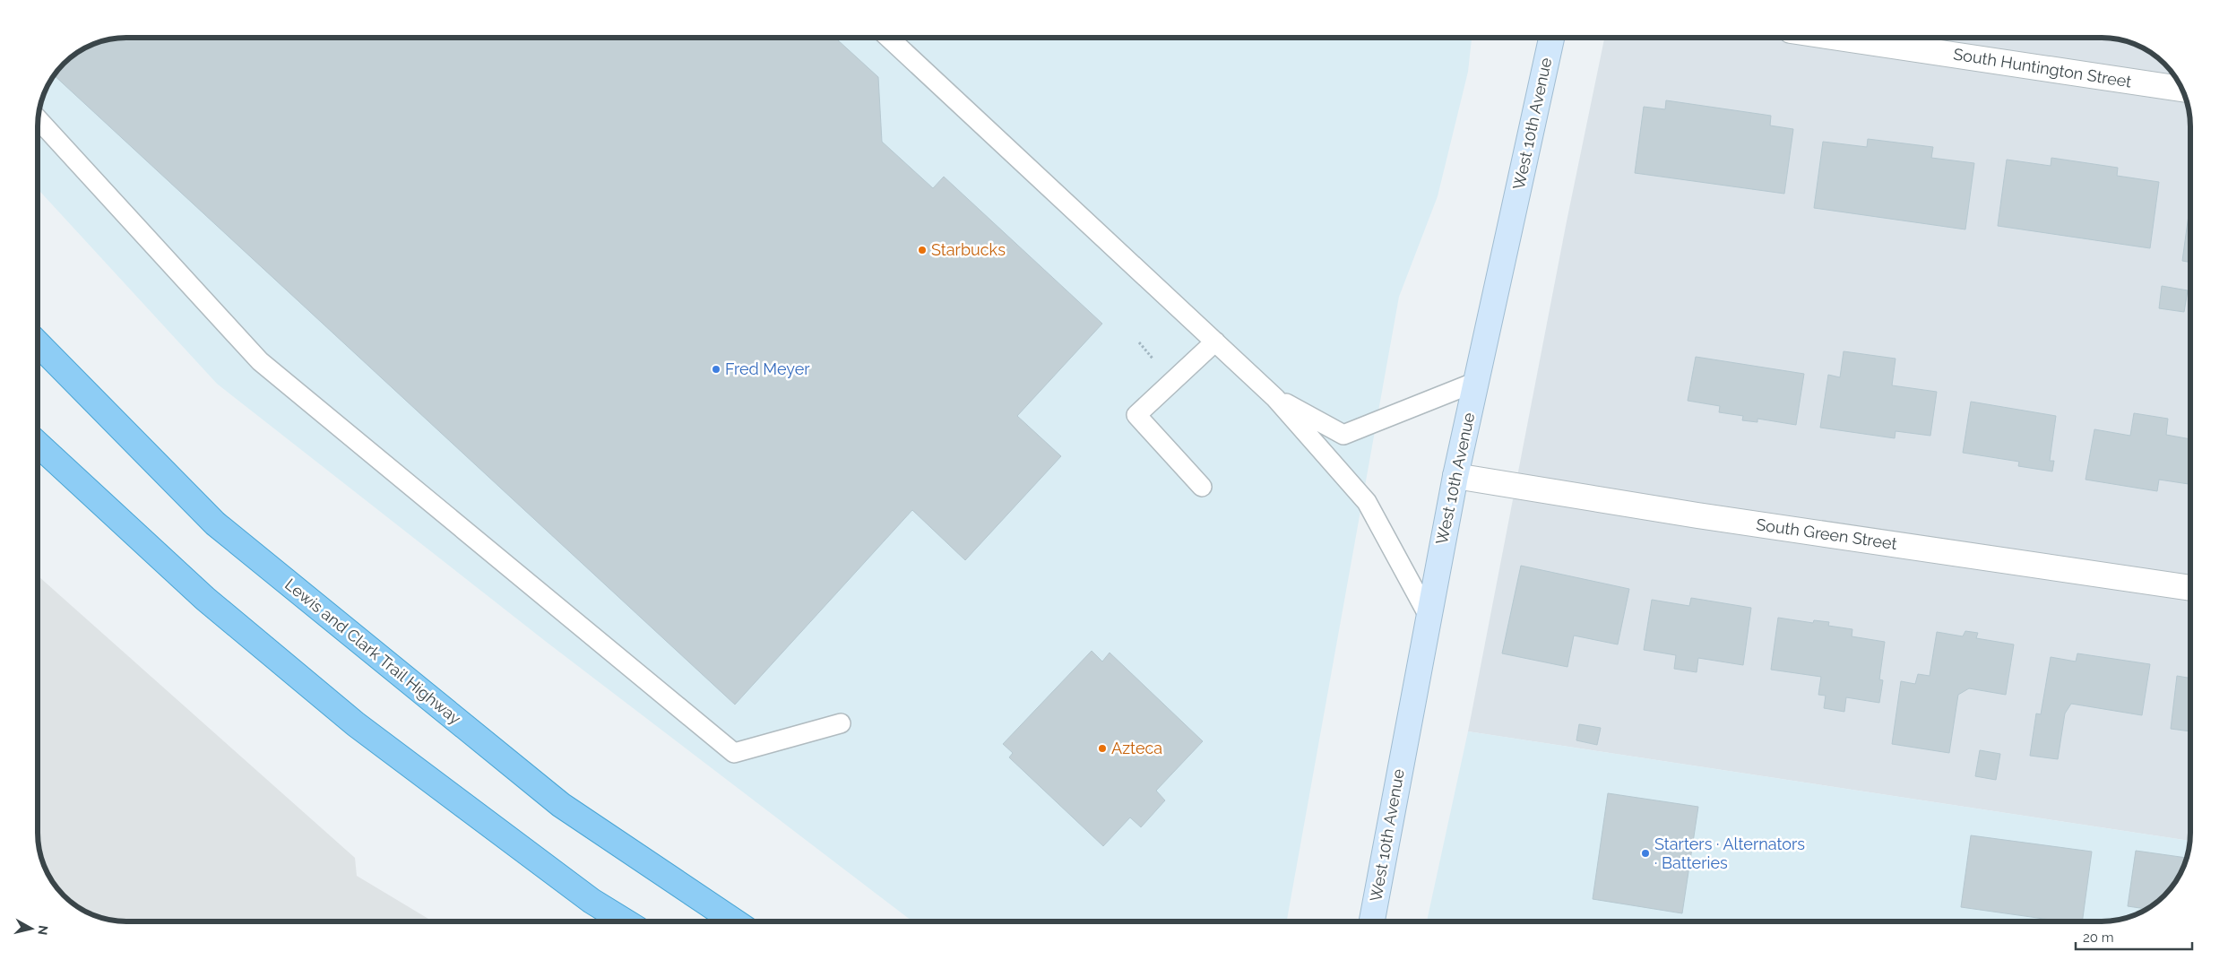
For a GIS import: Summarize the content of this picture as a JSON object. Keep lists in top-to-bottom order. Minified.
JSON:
{"streets":{"highway":["Lewis and Clark Trail Highway"],"main road":["West 10th Avenue"],"street":["South Huntington Street","South Green Street"]},"crossings":[["West 10th Avenue","South Green Street"]],"places":["Starbucks","Fred Meyer","Azteca","Starters · Alternators · Batteries"],"scale_bar":"20 m","north":"right"}
